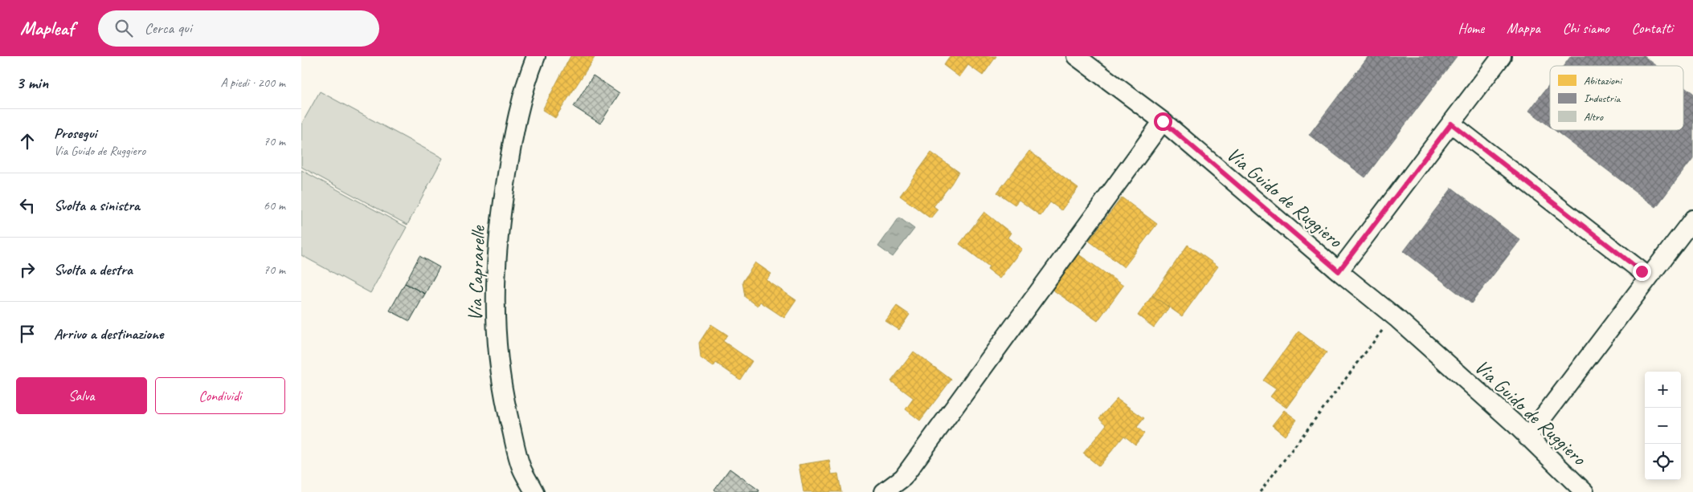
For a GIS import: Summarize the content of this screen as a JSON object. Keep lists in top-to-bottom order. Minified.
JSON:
{"streets":{"street":["Via Guido de Ruggiero","Via Caprarelle"]},"legend":["Abitazioni","Industria","Altro"],"page":{"header":"Mapleaf","search":"Cerca qui","nav":["Home","Mappa","Chi siamo","Contatti"],"heading":["3 min","A piedi · 200 m"],"list":[["Prosegui","Via Guido de Ruggiero","70 m"],["Svolta a sinistra","60 m"],["Svolta a destra","70 m"],"Arrivo a destinazione"],"buttons":["Salva","Condividi"],"map_buttons":["+","−"]}}
